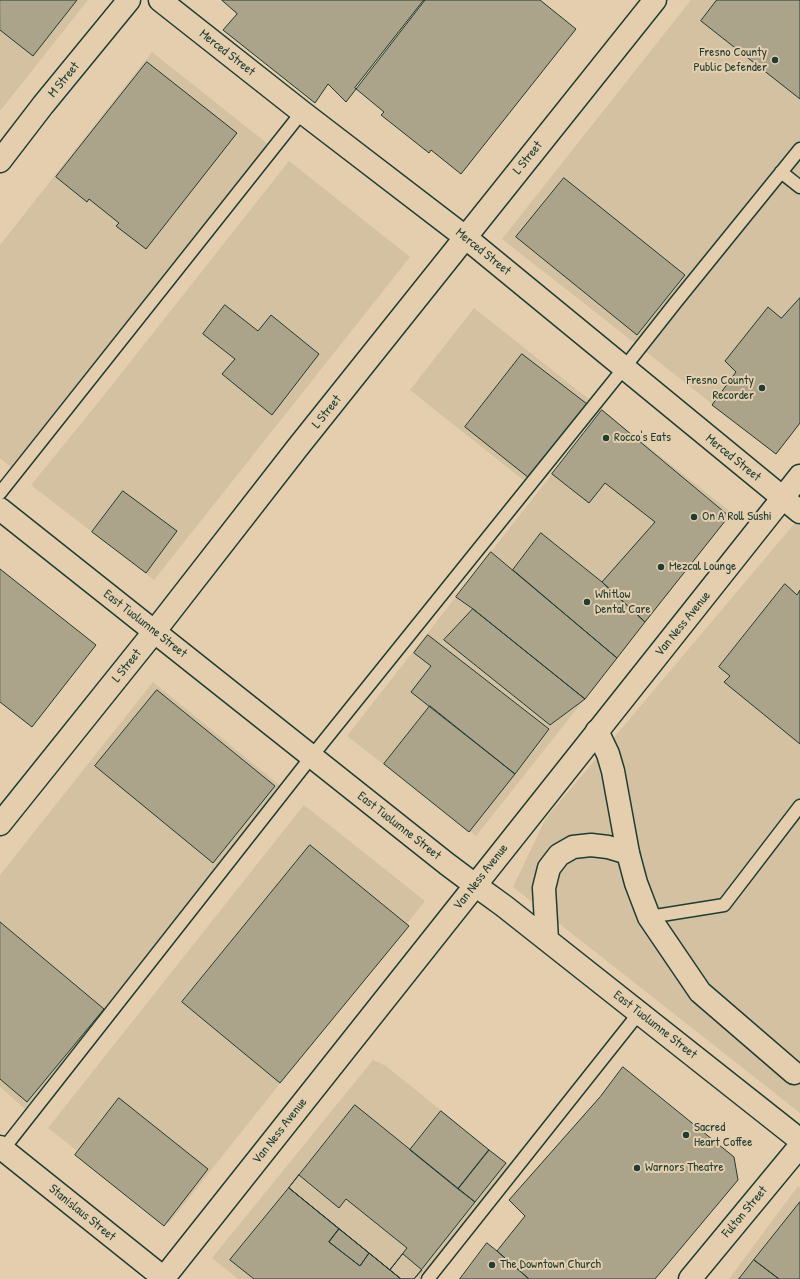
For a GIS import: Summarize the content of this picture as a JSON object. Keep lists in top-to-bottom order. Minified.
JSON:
{"streets":{"main road":["Merced Street","M Street","L Street","East Tuolumne Street","Van Ness Avenue","Fulton Street","Stanislaus Street"]},"crossings":[["Merced Street","L Street"],["Merced Street","Van Ness Avenue"],["L Street","East Tuolumne Street"],["East Tuolumne Street","Van Ness Avenue"],["Van Ness Avenue","Stanislaus Street"]],"places":["Fresno County Public Defender","Fresno County Recorder","Rocco's Eats","On A Roll Sushi","Mezcal Lounge","Whitlow Dental Care","Sacred Heart Coffee","Warnors Theatre","The Downtown Church"]}
